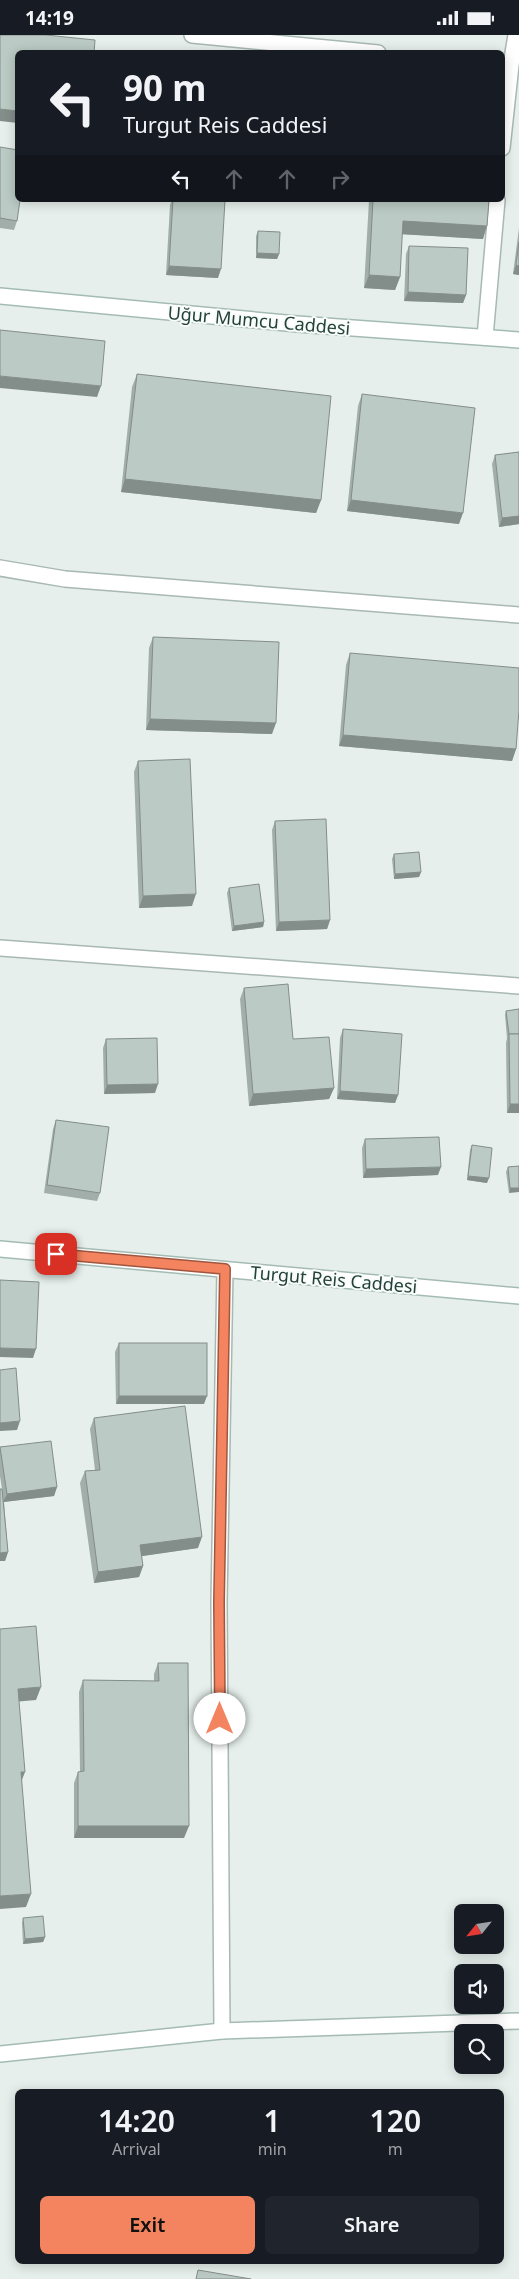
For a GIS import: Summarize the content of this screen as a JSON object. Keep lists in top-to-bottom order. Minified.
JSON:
{"streets":{"street":["Uğur Mumcu Caddesi","Turgut Reis Caddesi"]},"north":"bottom left","page":{"status":"14:19","turn":["90 m","Turgut Reis Caddesi"],"eta":["14:20","Arrival","1","min","120","m"],"buttons":["Exit","Share"]}}
